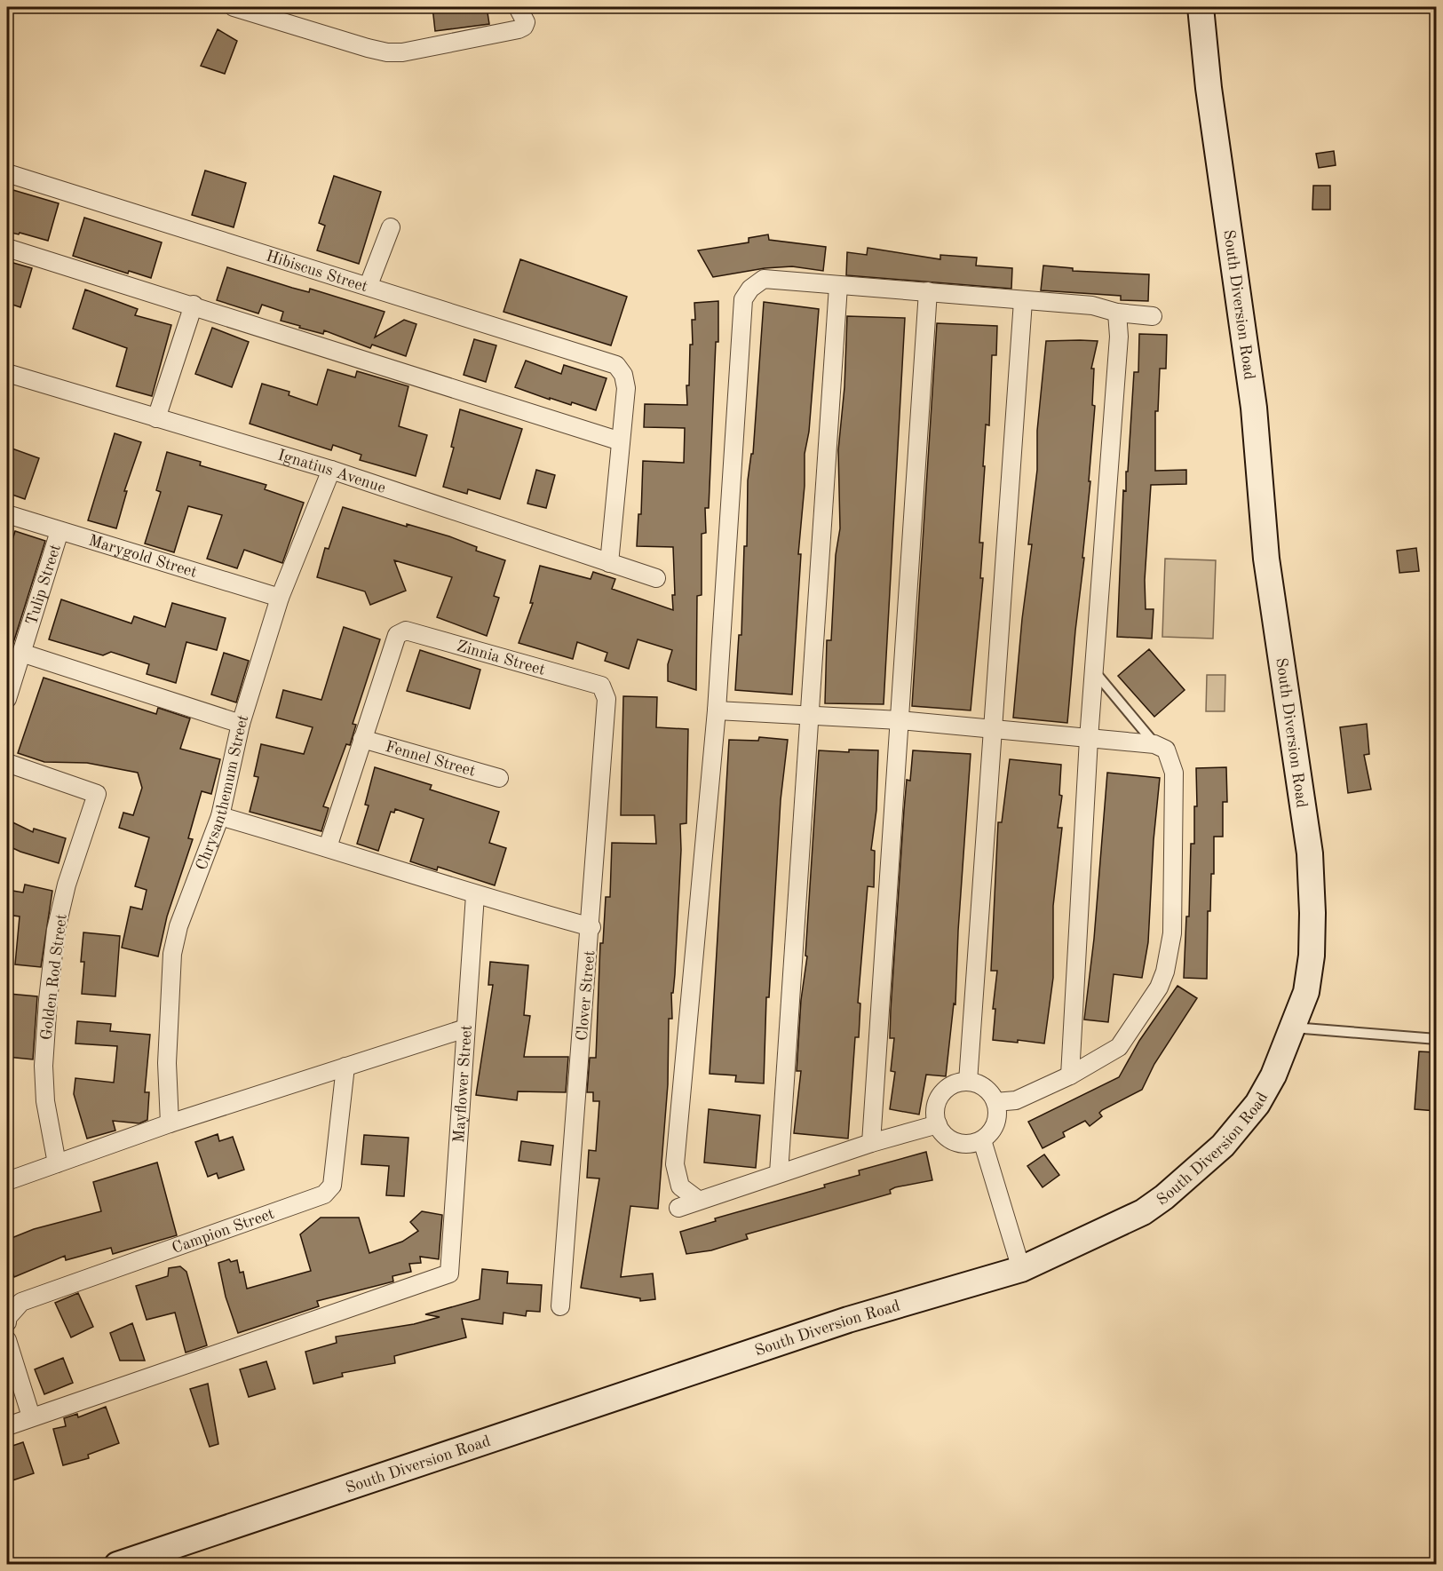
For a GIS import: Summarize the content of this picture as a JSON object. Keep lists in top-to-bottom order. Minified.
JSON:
{"streets":{"main road":["South Diversion Road"],"street":["Hibiscus Street","Ignatius Avenue","Marygold Street","Tulip Street","Zinnia Street","Fennel Street","Chrysanthemum Street","Golden Rod Street","Clover Street","Mayflower Street","Campion Street"]},"crossings":[["Ignatius Avenue","Chrysanthemum Street"],["Marygold Street","Tulip Street"],["Marygold Street","Chrysanthemum Street"],["Zinnia Street","Fennel Street"],["Zinnia Street","Clover Street"]]}
